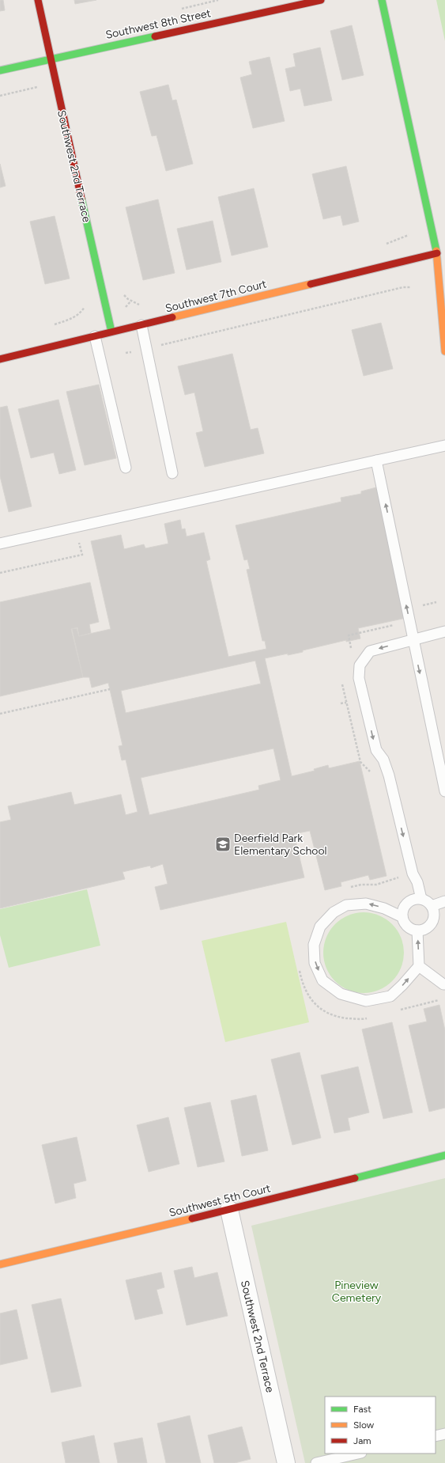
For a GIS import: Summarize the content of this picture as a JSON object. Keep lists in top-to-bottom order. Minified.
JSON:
{"streets":{"street":["Southwest 8th Street","Southwest 2nd Terrace","Southwest 7th Court","Southwest 5th Court"]},"crossings":[["Southwest 8th Street","Southwest 2nd Terrace"],["Southwest 2nd Terrace","Southwest 7th Court"],["Southwest 2nd Terrace","Southwest 5th Court"]],"parks":["Pineview Cemetery"],"places":{"school or university":["Deerfield Park Elementary School"]},"legend":["Fast","Slow","Jam"]}
